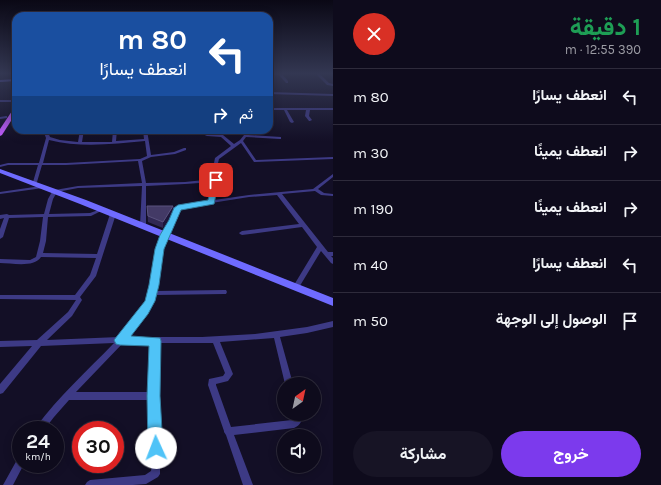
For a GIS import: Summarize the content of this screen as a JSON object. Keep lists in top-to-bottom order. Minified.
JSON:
{"north":"top right","page":{"heading":["1 دقيقة","390 m · 12:55"],"turn":["80 m","انعطف يسارًا"],"list":[{"name":"انعطف يسارًا","value":"80 m"},{"name":"انعطف يمينًا","value":"30 m"},{"name":"انعطف يمينًا","value":"190 m"},{"name":"انعطف يسارًا","value":"40 m"},{"name":"الوصول إلى الوجهة","value":"50 m"}],"then":"ثم","speed":"24 km/h","limit":"30","buttons":["خروج","مشاركة"]}}
